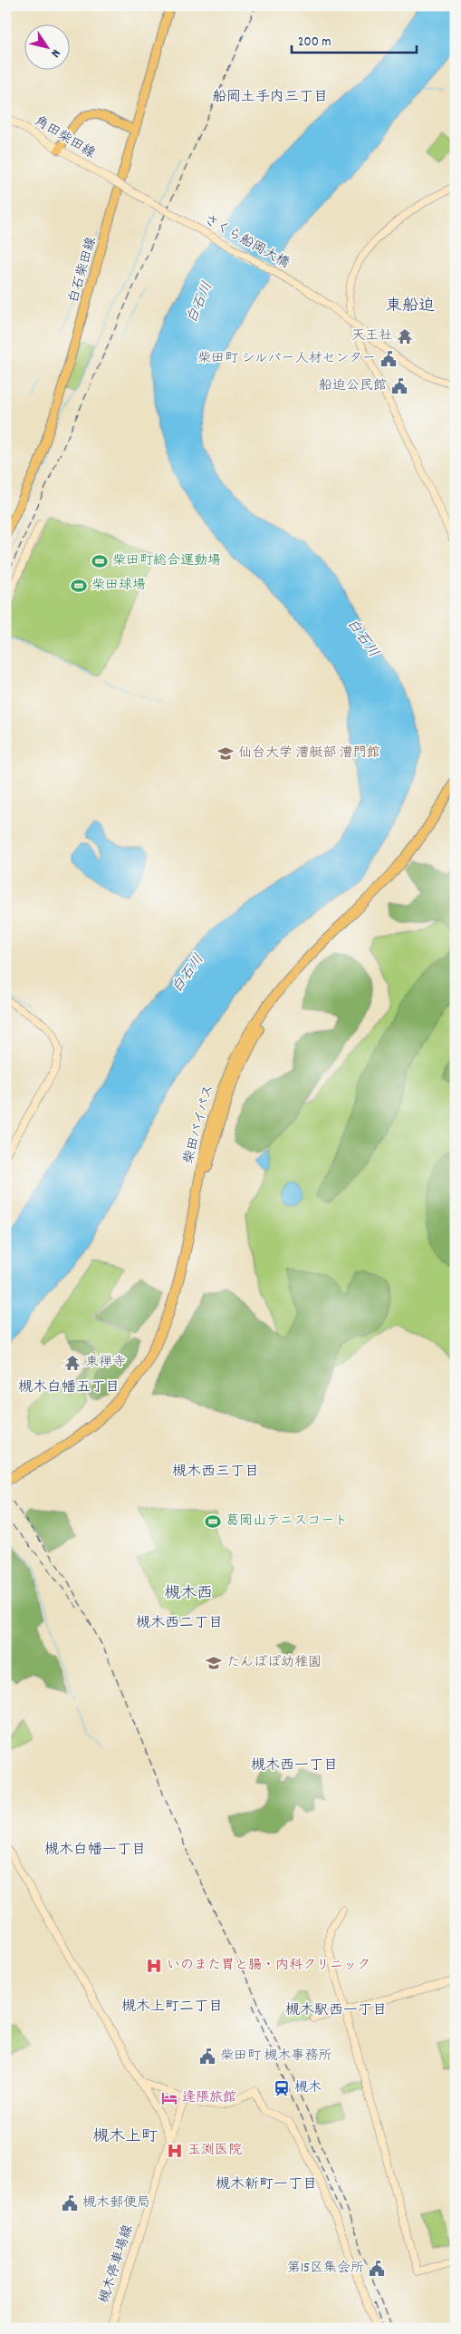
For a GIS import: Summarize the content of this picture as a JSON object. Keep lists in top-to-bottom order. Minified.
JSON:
{"streets":{"highway":["柴田バイパス"],"main road":["白石柴田線"],"street":["角田柴田線","さくら船岡大橋","槻木停車場線"]},"crossings":[["角田柴田線","さくら船岡大橋"]],"districts":["船岡土手内三丁目","東船迫","槻木白幡五丁目","槻木西三丁目","槻木西","槻木西二丁目","槻木西一丁目","槻木白幡一丁目","槻木上町二丁目","槻木駅西一丁目","槻木上町","槻木新町一丁目"],"water":["白石川"],"places":{"temple":["天王社","東禅寺"],"public building":["柴田町 シルバー人材センター","船迫公民館","柴田町 槻木事務所","槻木郵便局","第15区集会所"],"sports":["柴田町総合運動場","柴田球場","葛岡山テニスコート"],"school or university":["仙台大学 漕艇部 漕門館","たんぽぽ幼稚園"],"hospital":["いのまた胃と腸・内科クリニック","玉渕医院"],"station":["槻木"],"hotel":["逢隈旅館"]},"scale_bar":"200 m","north":"bottom right"}
